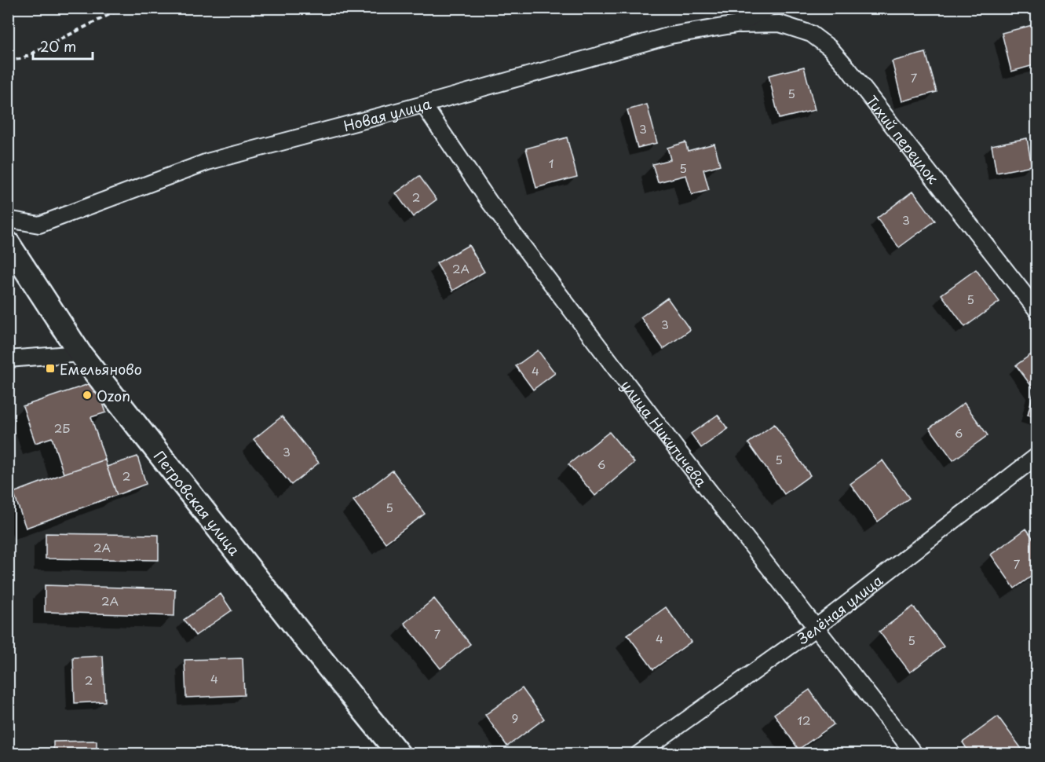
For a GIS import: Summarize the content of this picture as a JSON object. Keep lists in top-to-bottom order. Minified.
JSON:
{"streets":{"street":["Новая улица","Тихий переулок","улица Никитичева","Петровская улица","Зелёная улица"]},"crossings":[["Новая улица","Тихий переулок"],["Новая улица","улица Никитичева"],["улица Никитичева","Зелёная улица"]],"places":{"transit":["Емельяново"],"other":["Ozon"]},"house_numbers":["7","5","3","1","5","2","3","2А","5","3","4","2Б","6","3","5","6","2","5","2А","7","2А","7","4","5","4","2","9","12"],"scale_bar":"20 m"}
